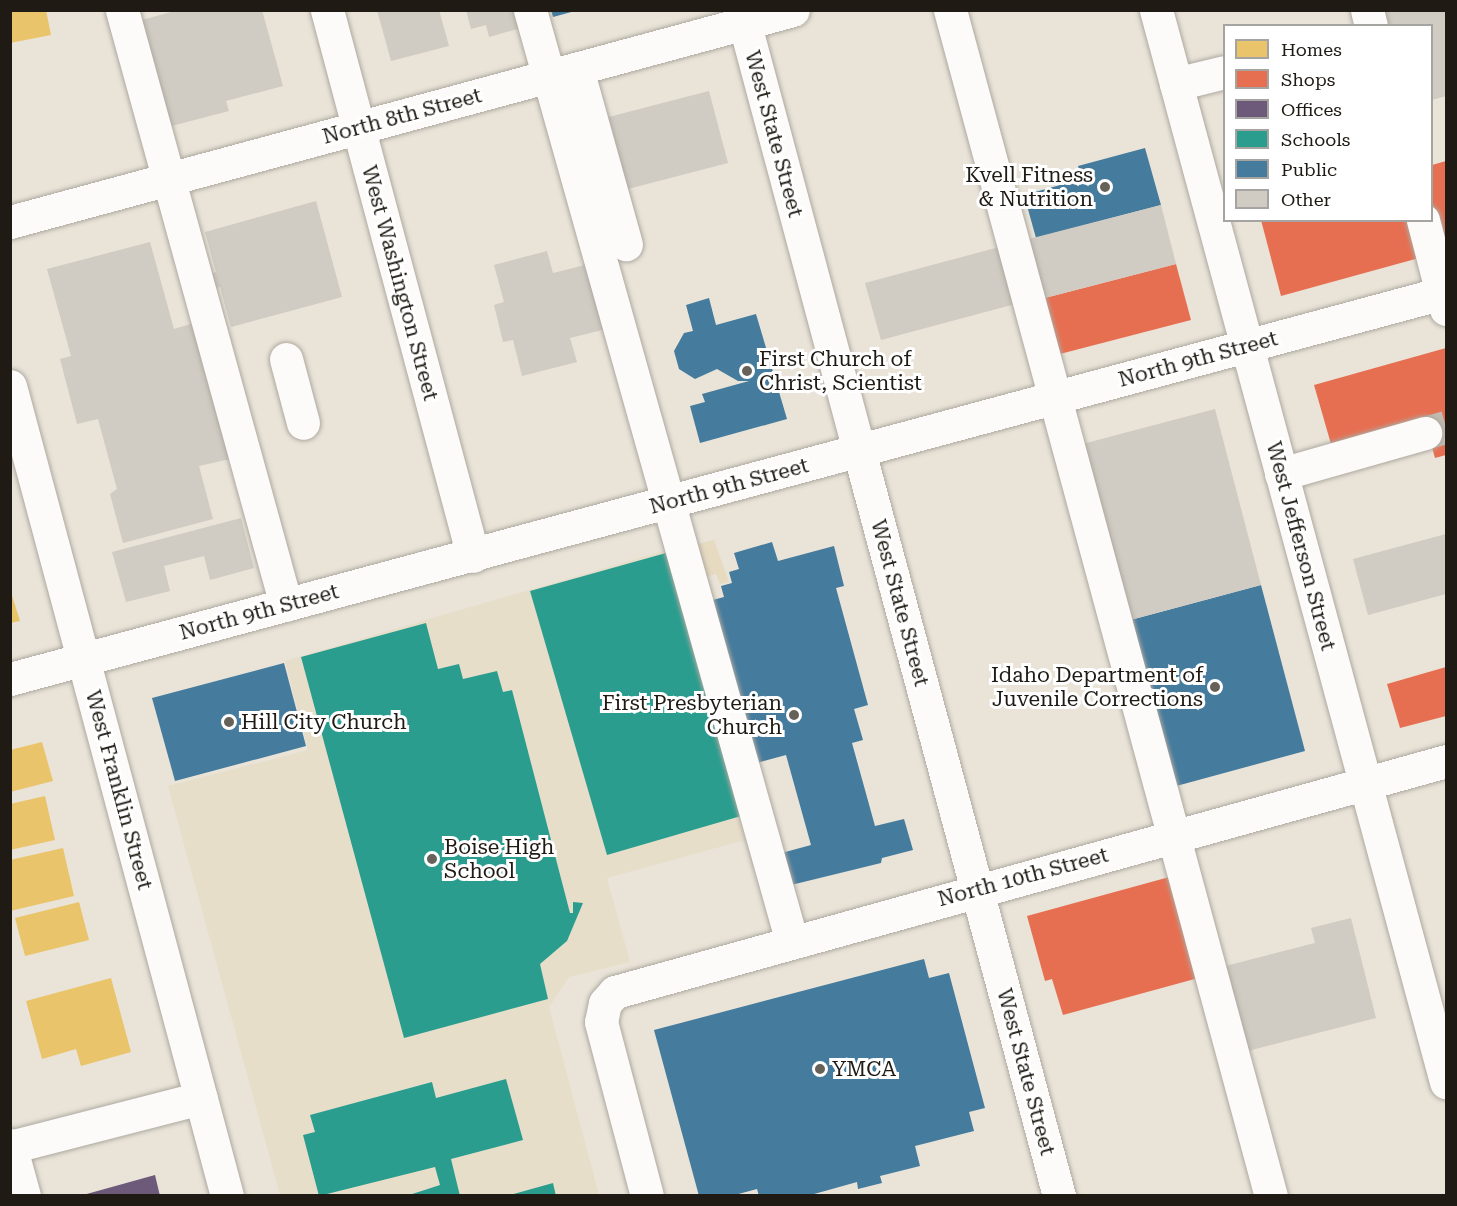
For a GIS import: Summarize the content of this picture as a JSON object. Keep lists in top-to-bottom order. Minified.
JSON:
{"streets":{"street":["North 8th Street","West State Street","West Washington Street","North 9th Street","West Jefferson Street","West Franklin Street","North 10th Street"]},"crossings":[["North 8th Street","West State Street"],["North 8th Street","West Washington Street"],["West State Street","North 9th Street"],["West State Street","North 10th Street"],["West Washington Street","North 9th Street"],["North 9th Street","West Jefferson Street"],["North 9th Street","West Franklin Street"],["West Jefferson Street","North 10th Street"]],"places":["Kvell Fitness & Nutrition","First Church of Christ, Scientist","Idaho Department of Juvenile Corrections","First Presbyterian Church","Hill City Church","Boise High School","YMCA"],"legend":["Homes","Shops","Offices","Schools","Public","Other"]}
